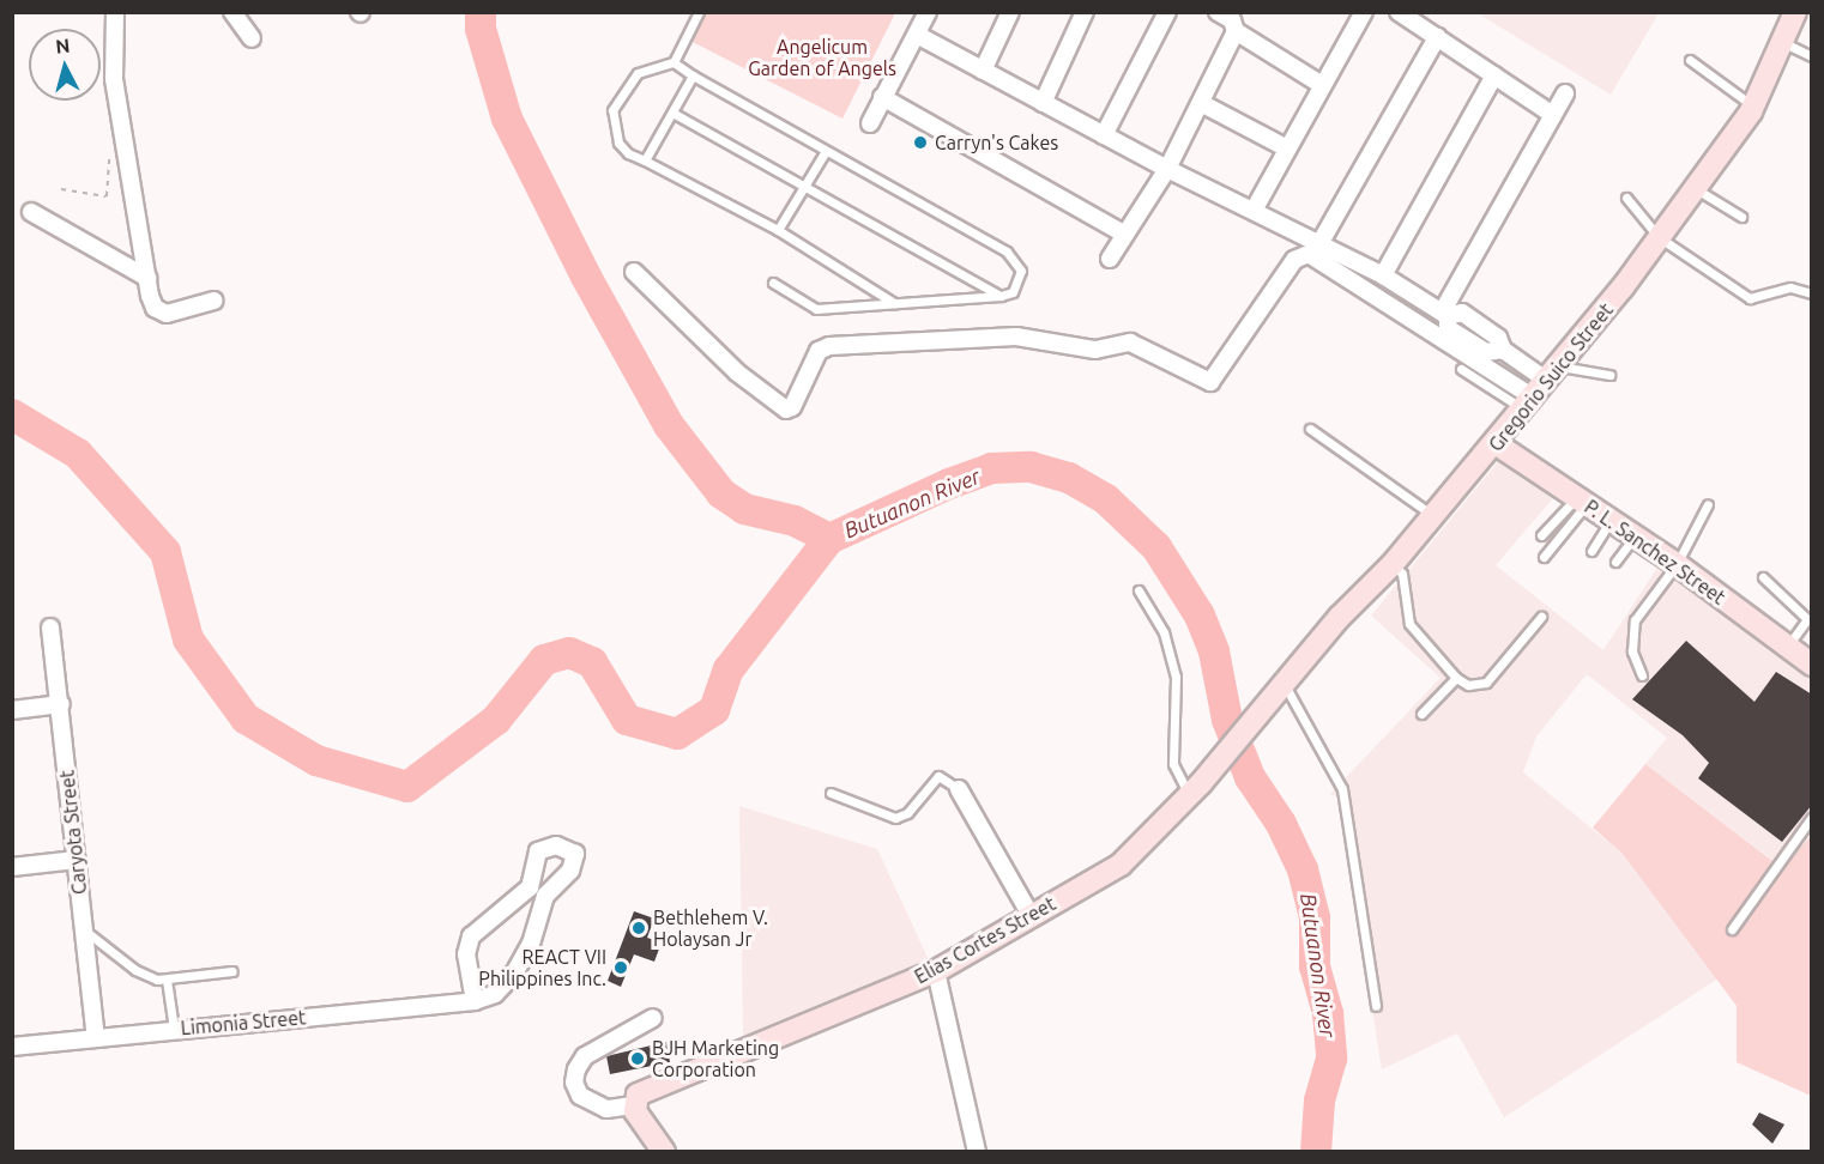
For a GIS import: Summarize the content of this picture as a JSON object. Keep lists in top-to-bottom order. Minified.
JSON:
{"streets":{"street":["Gregorio Suico Street","P. L. Sanchez Street","Caryota Street","Elias Cortes Street","Limonia Street"]},"crossings":[["Gregorio Suico Street","P. L. Sanchez Street"],["Gregorio Suico Street","Elias Cortes Street"],["Caryota Street","Limonia Street"]],"water":["Butuanon River"],"parks":["Angelicum Garden of Angels"],"places":["Carryn's Cakes","Bethlehem V. Holaysan Jr","REACT VII Philippines Inc.","BJH Marketing Corporation"],"north":"top"}
